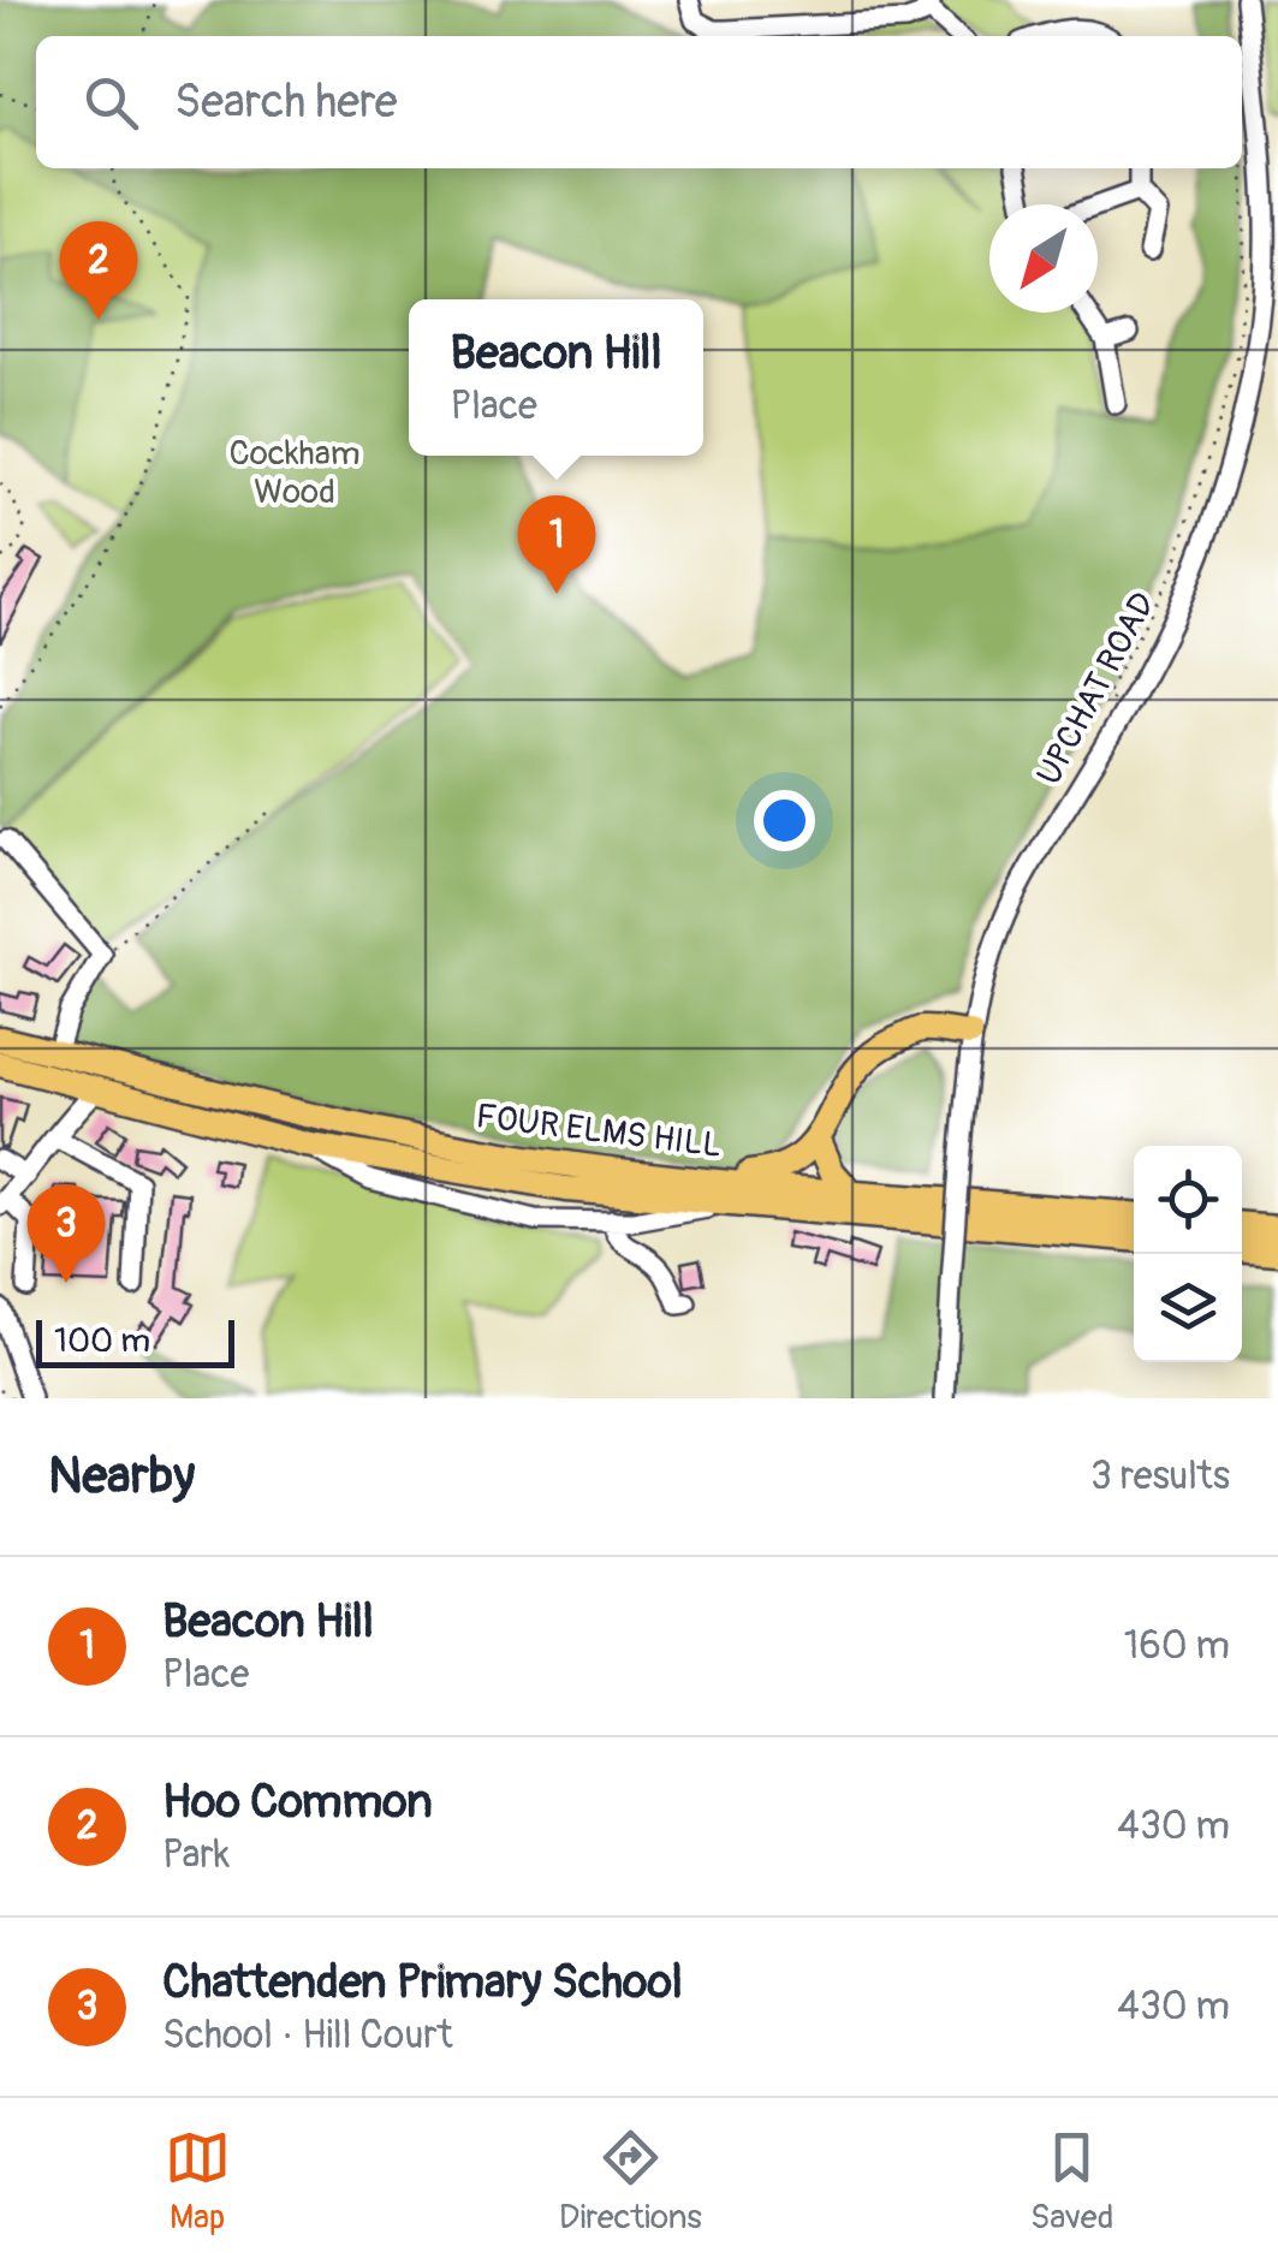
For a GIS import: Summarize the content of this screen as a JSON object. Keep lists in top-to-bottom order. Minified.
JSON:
{"streets":{"main road":["FOUR ELMS HILL"],"street":["UPCHAT ROAD"]},"parks":["Cockham Wood"],"scale_bar":"100 m","north":"bottom left","page":{"search":"Search here","pins":["2","1","3"],"popup":["Beacon Hill","Place"],"scale":"100 m","heading":["Nearby","3 results"],"list":[{"mark":"1","name":"Beacon Hill","note":"Place","value":"160 m"},{"mark":"2","name":"Hoo Common","note":"Park","value":"430 m"},{"mark":"3","name":"Chattenden Primary School","note":"School · Hill Court","value":"430 m"}],"nav":["Map","Directions","Saved"]}}
